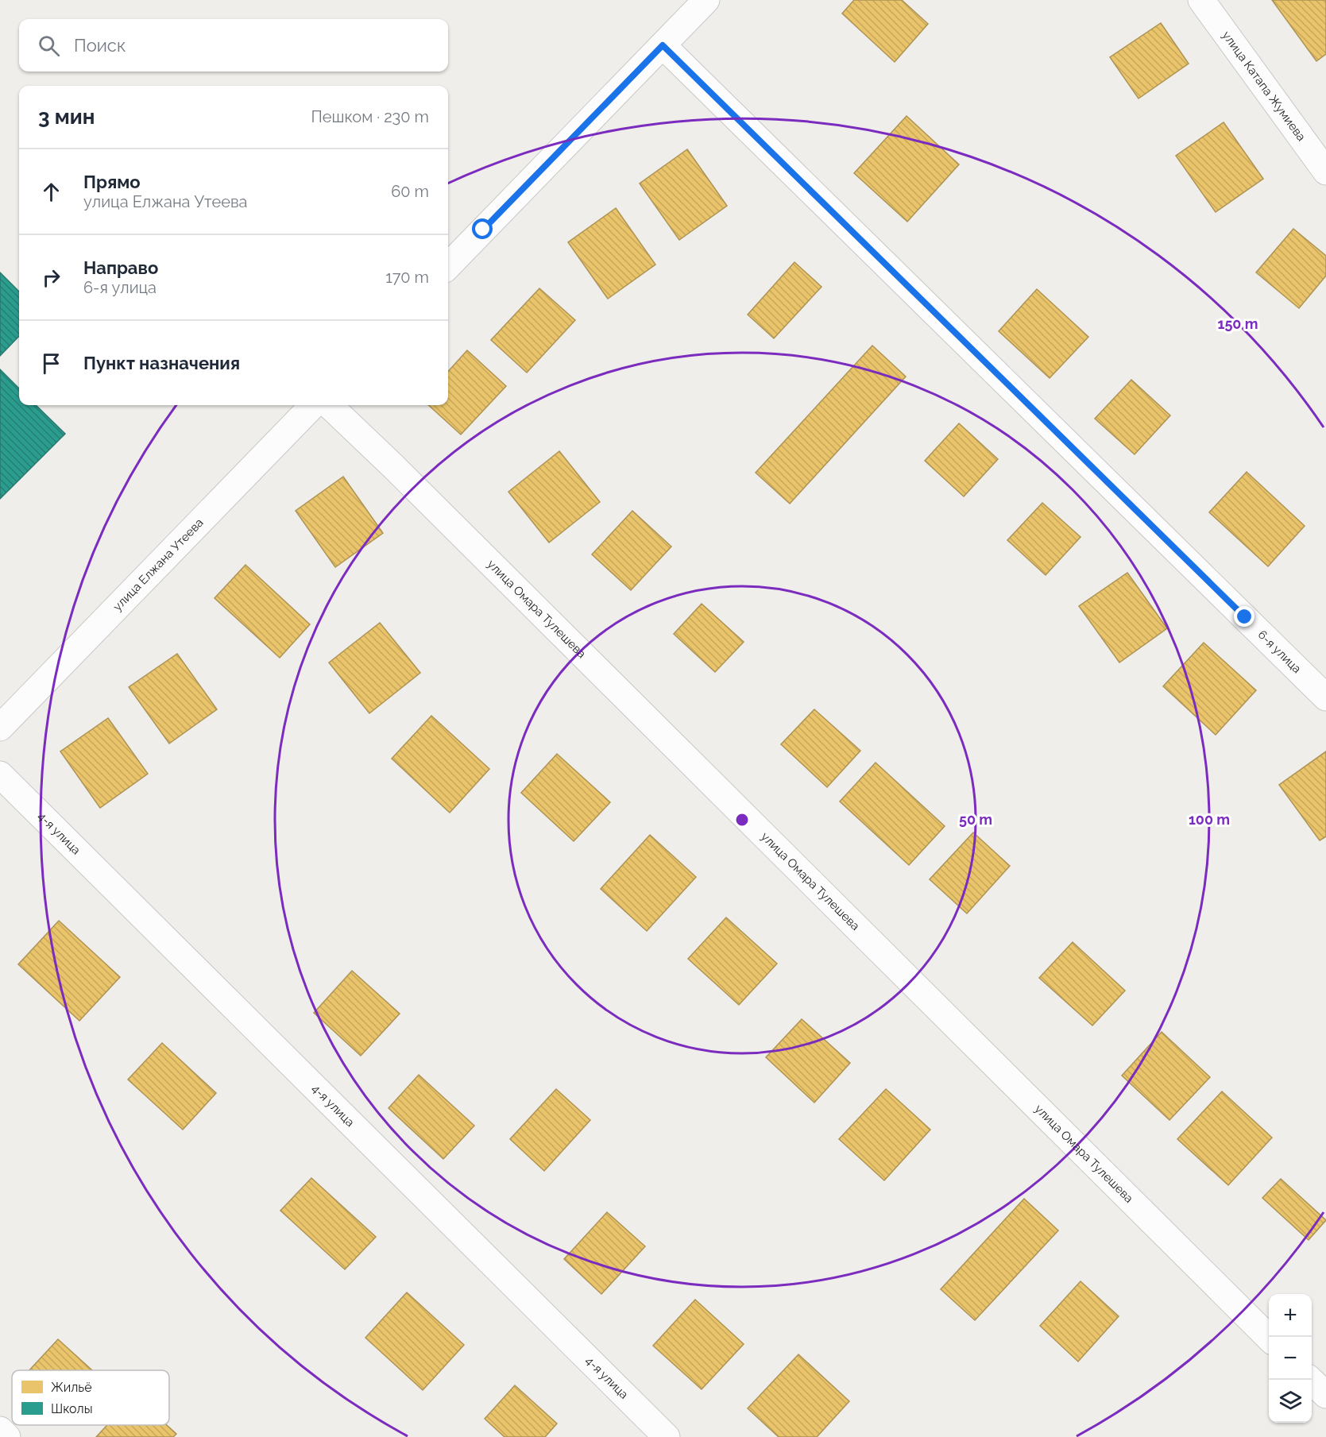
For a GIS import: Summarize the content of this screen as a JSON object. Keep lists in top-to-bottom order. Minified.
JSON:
{"streets":{"street":["улица Катапа Жумиева","улица Елжана Утеева","улица Омара Тулешева","6-я улица","4-я улица"]},"legend":["Жильё","Школы"],"page":{"search":"Поиск","heading":["3 мин","Пешком · 230 m"],"list":[["Прямо","улица Елжана Утеева","60 m"],["Направо","6-я улица","170 m"],"Пункт назначения"],"map_buttons":["+","−"]},"rings":["150 m","50 m","100 m"]}
